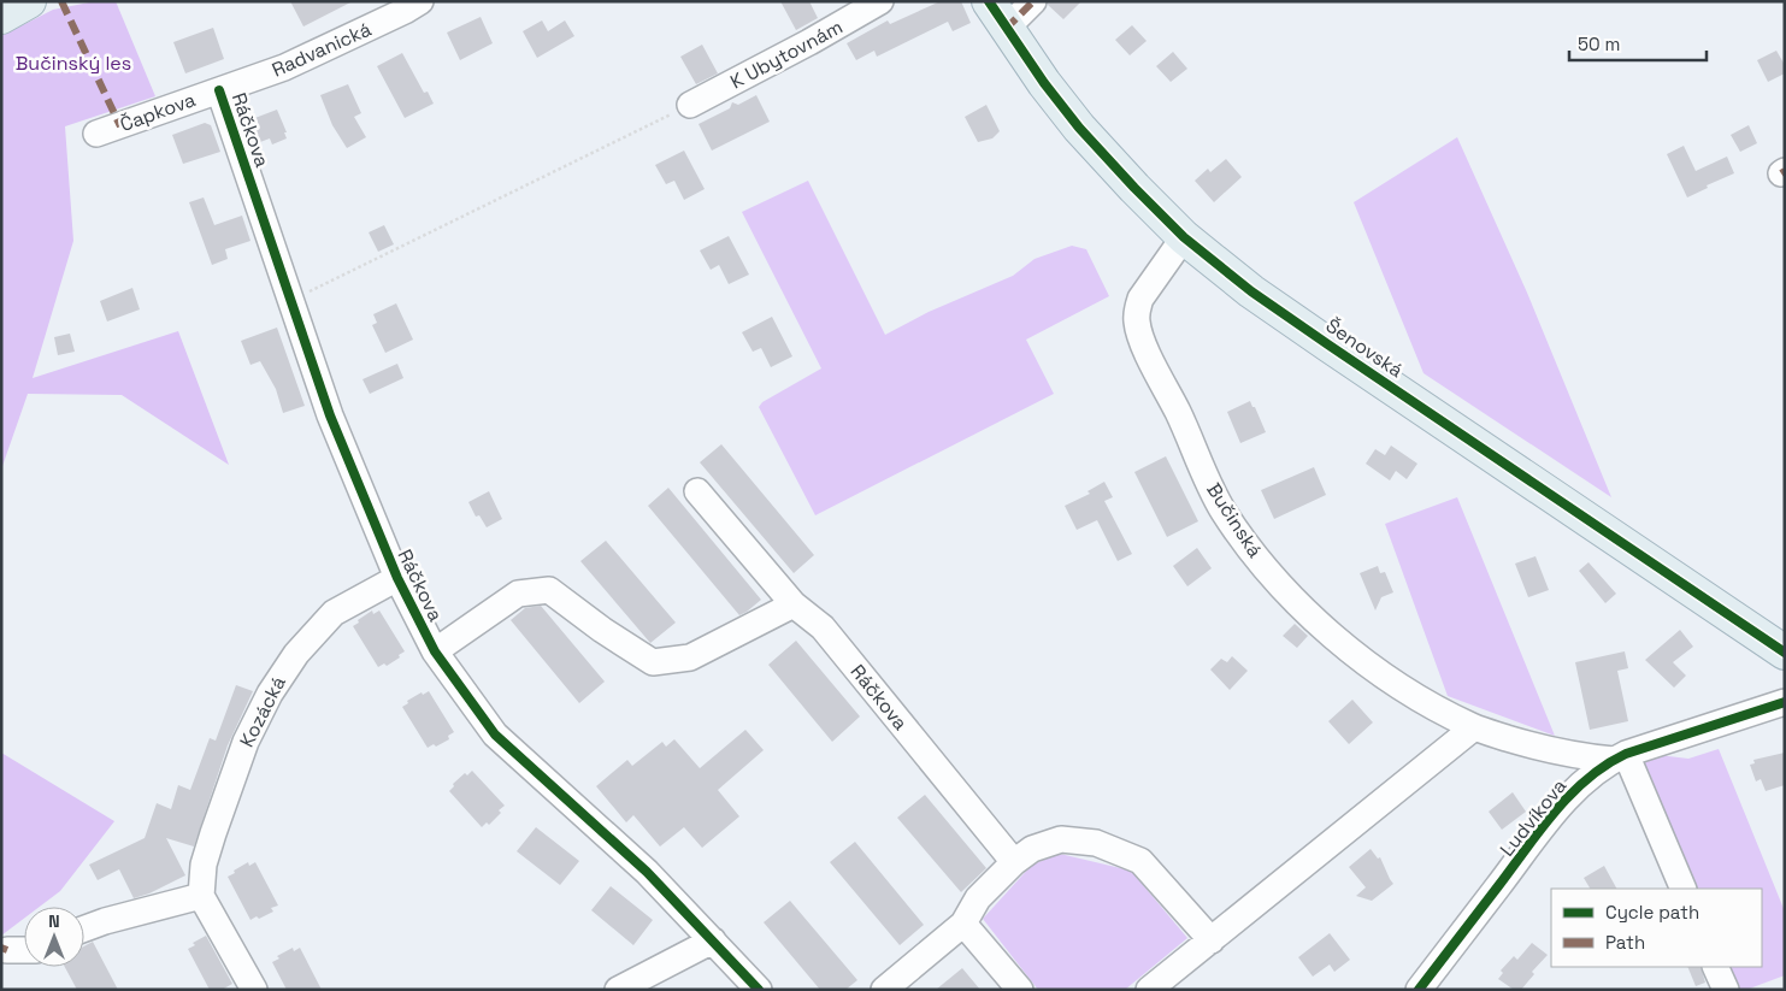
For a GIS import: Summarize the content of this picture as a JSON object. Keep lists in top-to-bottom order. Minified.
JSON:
{"streets":{"main road":["Šenovská"],"street":["Radvanická","K Ubytovnám","Čapkova","Ráčkova","Bučinská","Kozácká","Ludvíkova"]},"crossings":[["Radvanická","Čapkova"],["Radvanická","Ráčkova"],["Čapkova","Ráčkova"],["Ráčkova","Kozácká"],["Šenovská","Bučinská"],["Bučinská","Ludvíkova"]],"parks":["Bučinský les"],"legend":["Cycle path","Path"],"scale_bar":"50 m","north":"top"}
